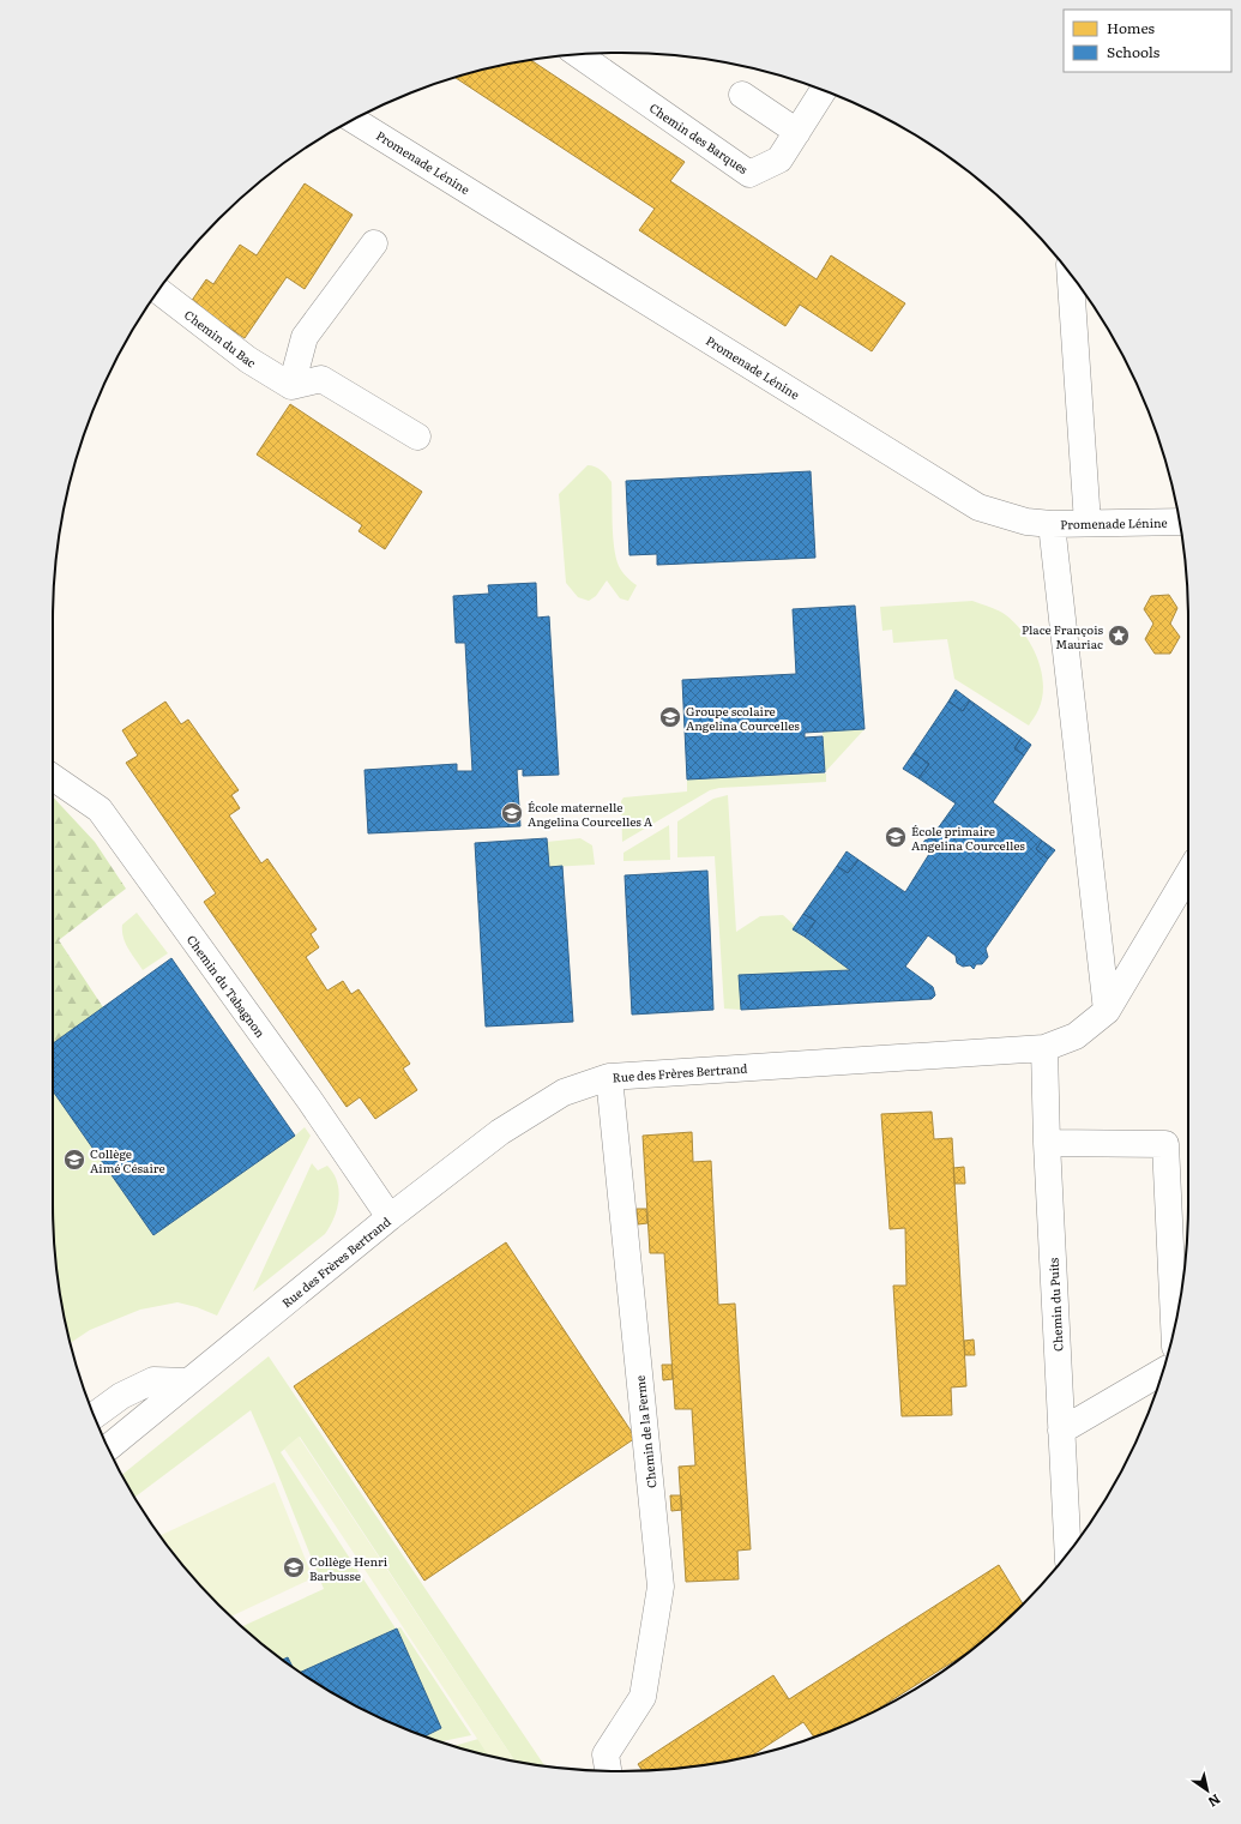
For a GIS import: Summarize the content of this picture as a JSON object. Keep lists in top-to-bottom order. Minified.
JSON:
{"streets":{"street":["Chemin des Barques","Promenade Lénine","Chemin du Bac","Chemin du Tabagnon","Rue des Frères Bertrand","Chemin du Puits","Chemin de la Ferme"]},"crossings":[["Chemin du Tabagnon","Rue des Frères Bertrand"],["Rue des Frères Bertrand","Chemin du Puits"],["Rue des Frères Bertrand","Chemin de la Ferme"]],"places":{"place":["Place François Mauriac"],"school or university":["Groupe scolaire Angelina Courcelles","École maternelle Angelina Courcelles A","École primaire Angelina Courcelles","Collège Aimé Césaire","Collège Henri Barbusse"]},"legend":["Homes","Schools"],"north":"bottom right"}
